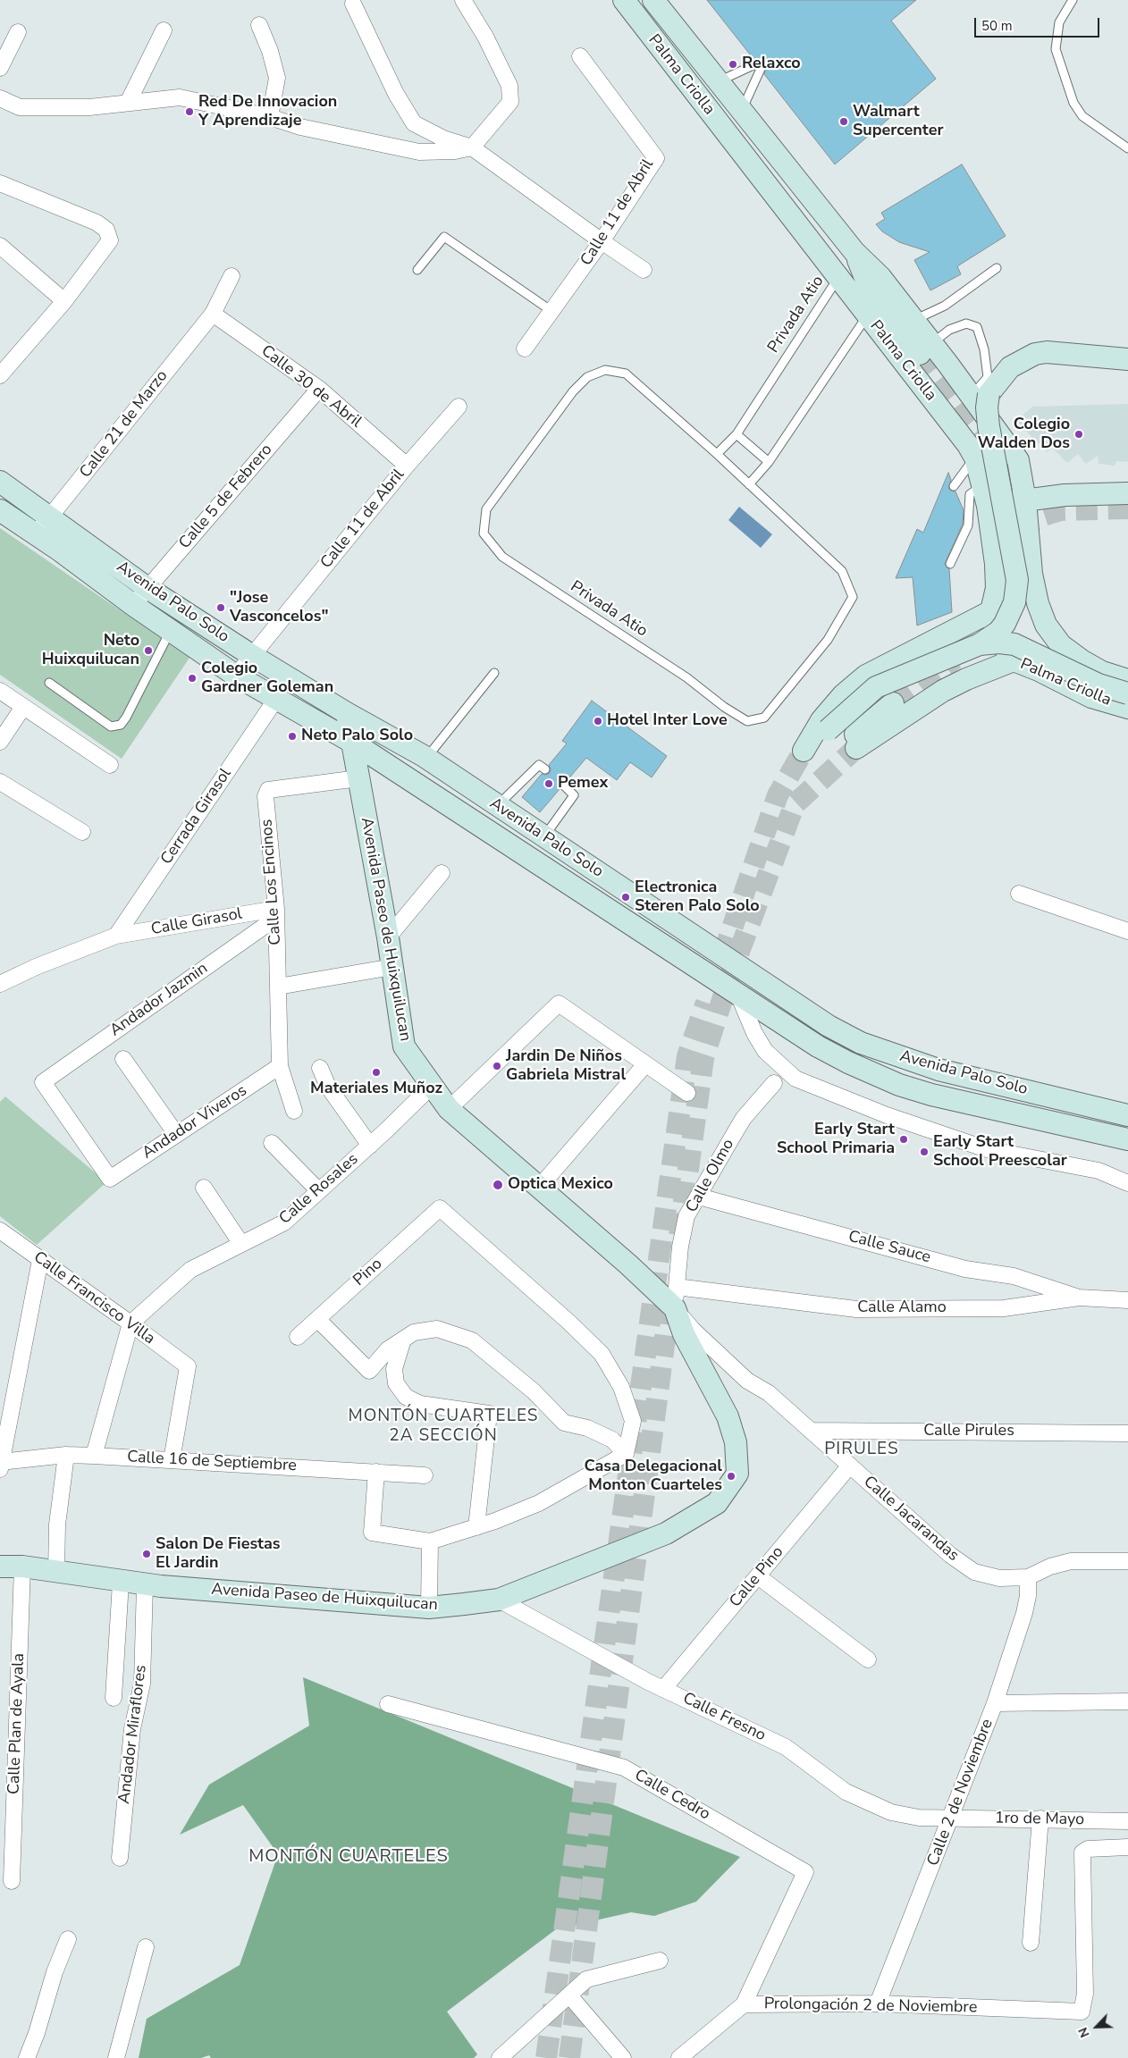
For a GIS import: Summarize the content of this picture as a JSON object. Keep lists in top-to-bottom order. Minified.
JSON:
{"streets":{"main road":["Palma Criolla","Avenida Palo Solo","Avenida Paseo de Huixquilucan"],"street":["Calle 11 de Abril","Calle 30 de Abril","Calle 21 de Marzo","Calle 5 de Febrero","Cerrada Girasol","Calle Los Encinos","Calle Girasol","Andador Jazmin","Andador Viveros","Calle Olmo","Calle Rosales","Calle Sauce","Pino","Calle Francisco Villa","Calle Alamo","Calle Pirules","Calle 16 de Septiembre","Calle Jacarandas","Calle Pino","Calle Fresno","Calle Plan de Ayala","Andador Miraflores","Calle 2 de Noviembre","Calle Cedro","1ro de Mayo","Prolongación 2 de Noviembre"],"lane":["Privada Atio"]},"crossings":[["Palma Criolla","Privada Atio"],["Calle 11 de Abril","Calle 30 de Abril"],["Calle 11 de Abril","Avenida Palo Solo"],["Calle 30 de Abril","Calle 21 de Marzo"],["Calle 30 de Abril","Calle 5 de Febrero"],["Calle 21 de Marzo","Avenida Palo Solo"],["Calle 5 de Febrero","Avenida Palo Solo"],["Avenida Palo Solo","Cerrada Girasol"],["Avenida Palo Solo","Avenida Paseo de Huixquilucan"],["Cerrada Girasol","Calle Girasol"],["Calle Los Encinos","Calle Girasol"],["Calle Los Encinos","Avenida Paseo de Huixquilucan"],["Calle Los Encinos","Andador Jazmin"],["Calle Los Encinos","Andador Viveros"],["Calle Girasol","Andador Jazmin"],["Avenida Paseo de Huixquilucan","Calle Olmo"],["Avenida Paseo de Huixquilucan","Calle Rosales"],["Avenida Paseo de Huixquilucan","Calle Jacarandas"],["Avenida Paseo de Huixquilucan","Calle Fresno"],["Avenida Paseo de Huixquilucan","Calle Plan de Ayala"],["Avenida Paseo de Huixquilucan","Andador Miraflores"],["Andador Jazmin","Andador Viveros"],["Calle Olmo","Calle Sauce"],["Calle Olmo","Calle Alamo"],["Calle Olmo","Calle Jacarandas"],["Calle Rosales","Calle Francisco Villa"],["Calle Sauce","Calle Alamo"],["Calle Francisco Villa","Calle 16 de Septiembre"],["Calle Pirules","Calle Jacarandas"],["Calle Jacarandas","Calle Pino"],["Calle Jacarandas","Calle 2 de Noviembre"],["Calle Pino","Calle Fresno"],["Calle Fresno","Calle 2 de Noviembre"],["Calle Fresno","1ro de Mayo"],["Calle 2 de Noviembre","1ro de Mayo"],["Calle 2 de Noviembre","Prolongación 2 de Noviembre"],["Calle Cedro","Prolongación 2 de Noviembre"]],"districts":["MONTÓN CUARTELES 2A SECCIÓN","PIRULES","MONTÓN CUARTELES"],"places":["Relaxco","Red De Innovacion Y Aprendizaje","Walmart Supercenter","Colegio Walden Dos","\"Jose Vasconcelos\"","Neto Huixquilucan","Colegio Gardner Goleman","Hotel Inter Love","Neto Palo Solo","Pemex","Electronica Steren Palo Solo","Jardin De Niños Gabriela Mistral","Materiales Muñoz","Early Start School Primaria","Early Start School Preescolar","Optica Mexico","Casa Delegacional Monton Cuarteles","Salon De Fiestas El Jardin"],"scale_bar":"50 m","north":"bottom left"}
